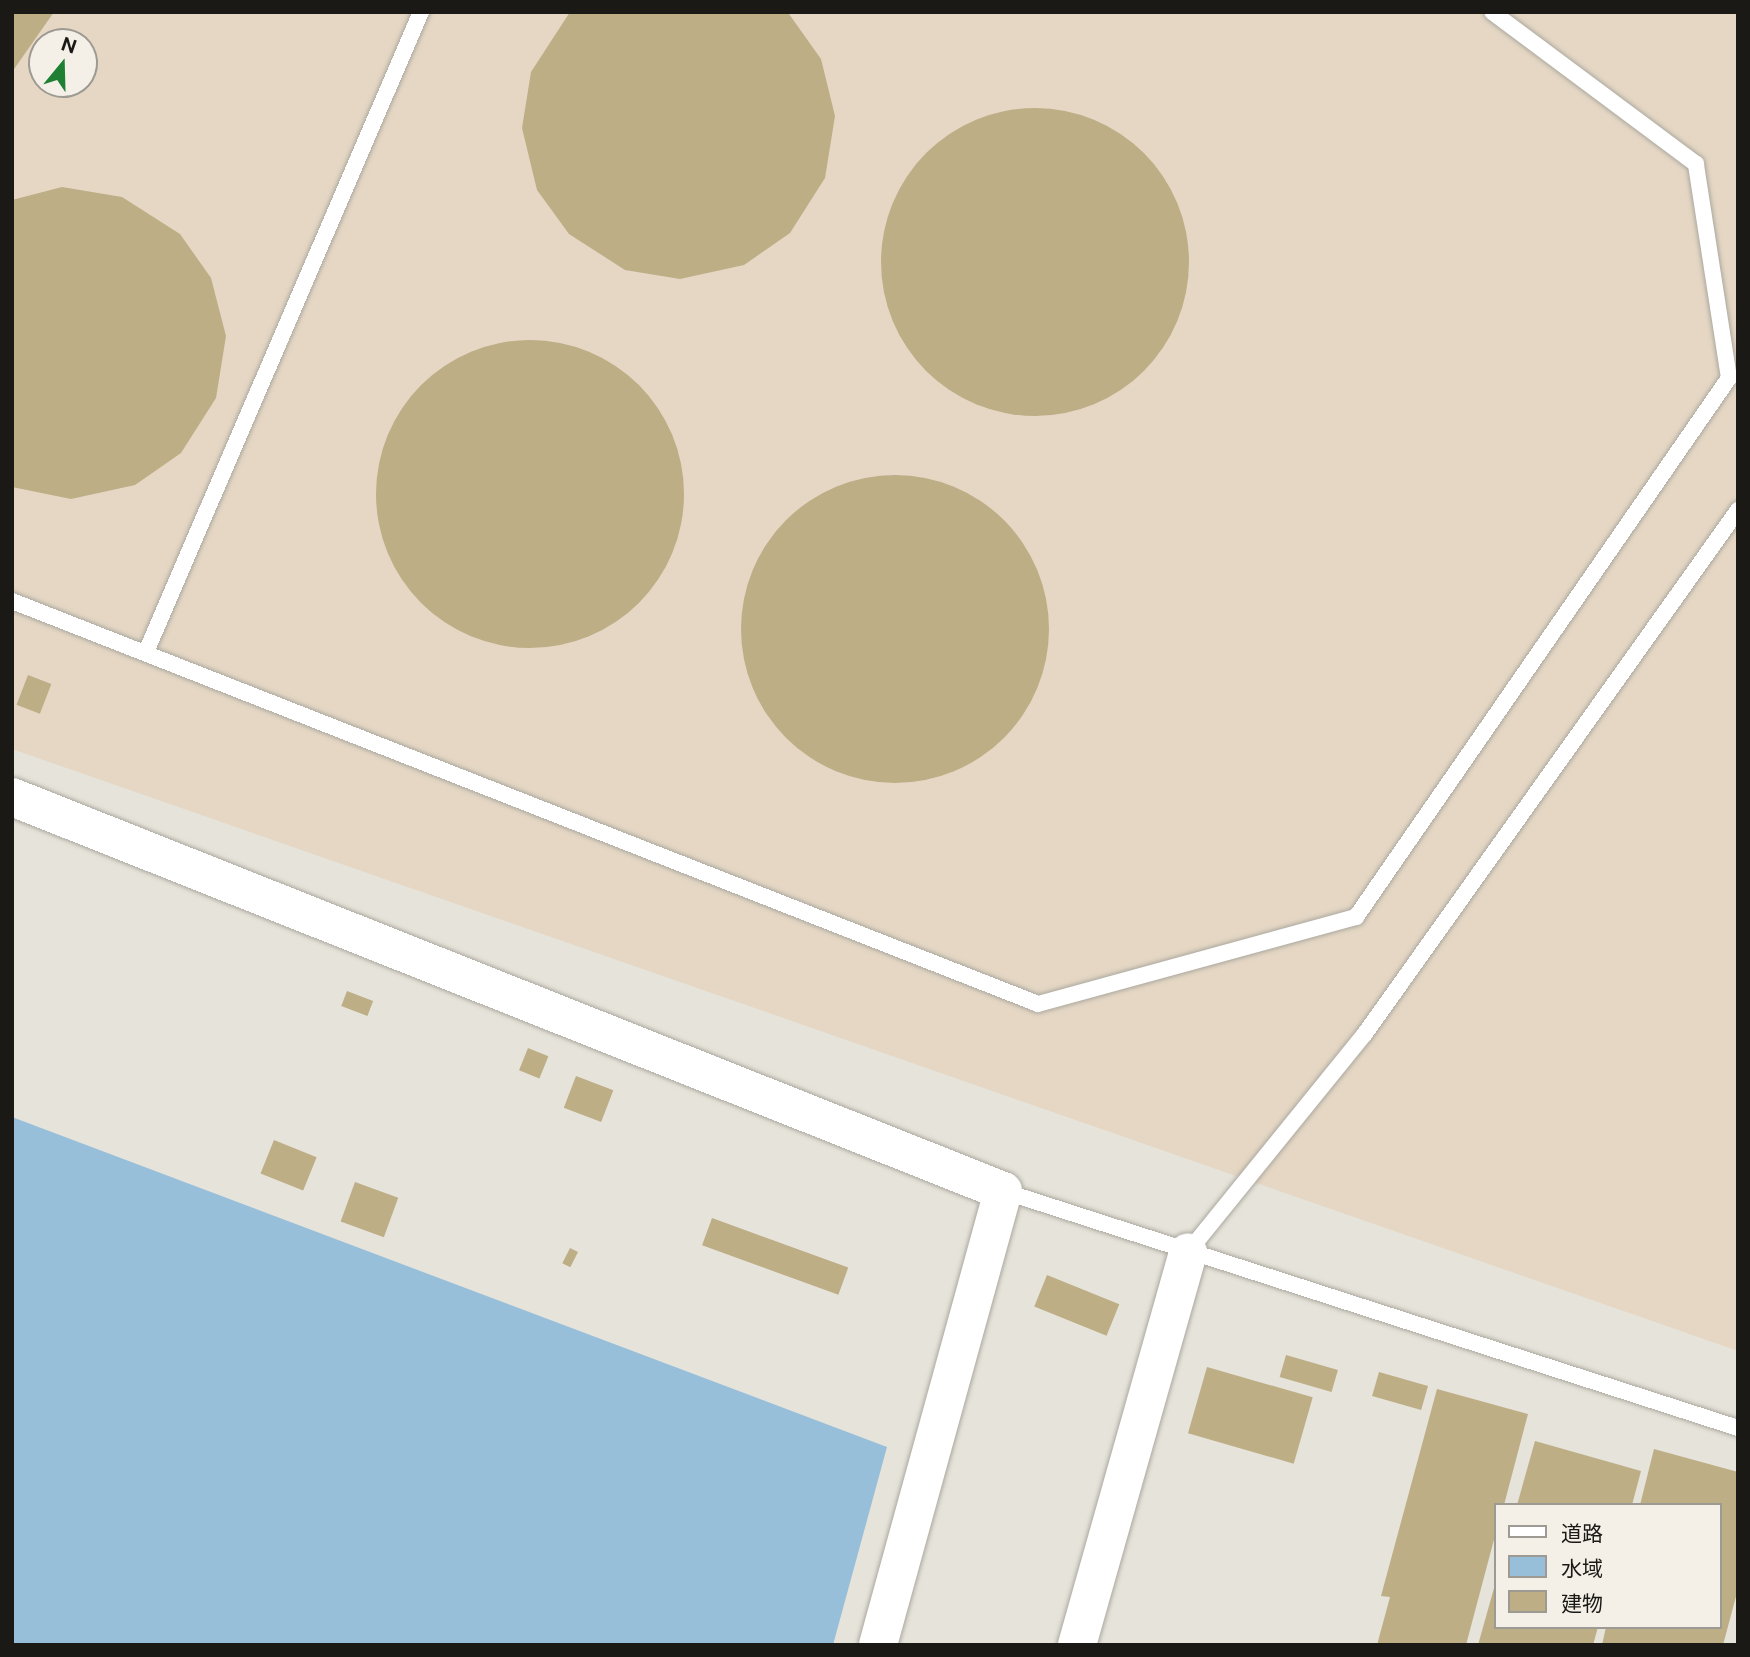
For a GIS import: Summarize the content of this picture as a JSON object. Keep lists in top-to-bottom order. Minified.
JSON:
{"legend":["道路","水域","建物"],"north":"top"}
